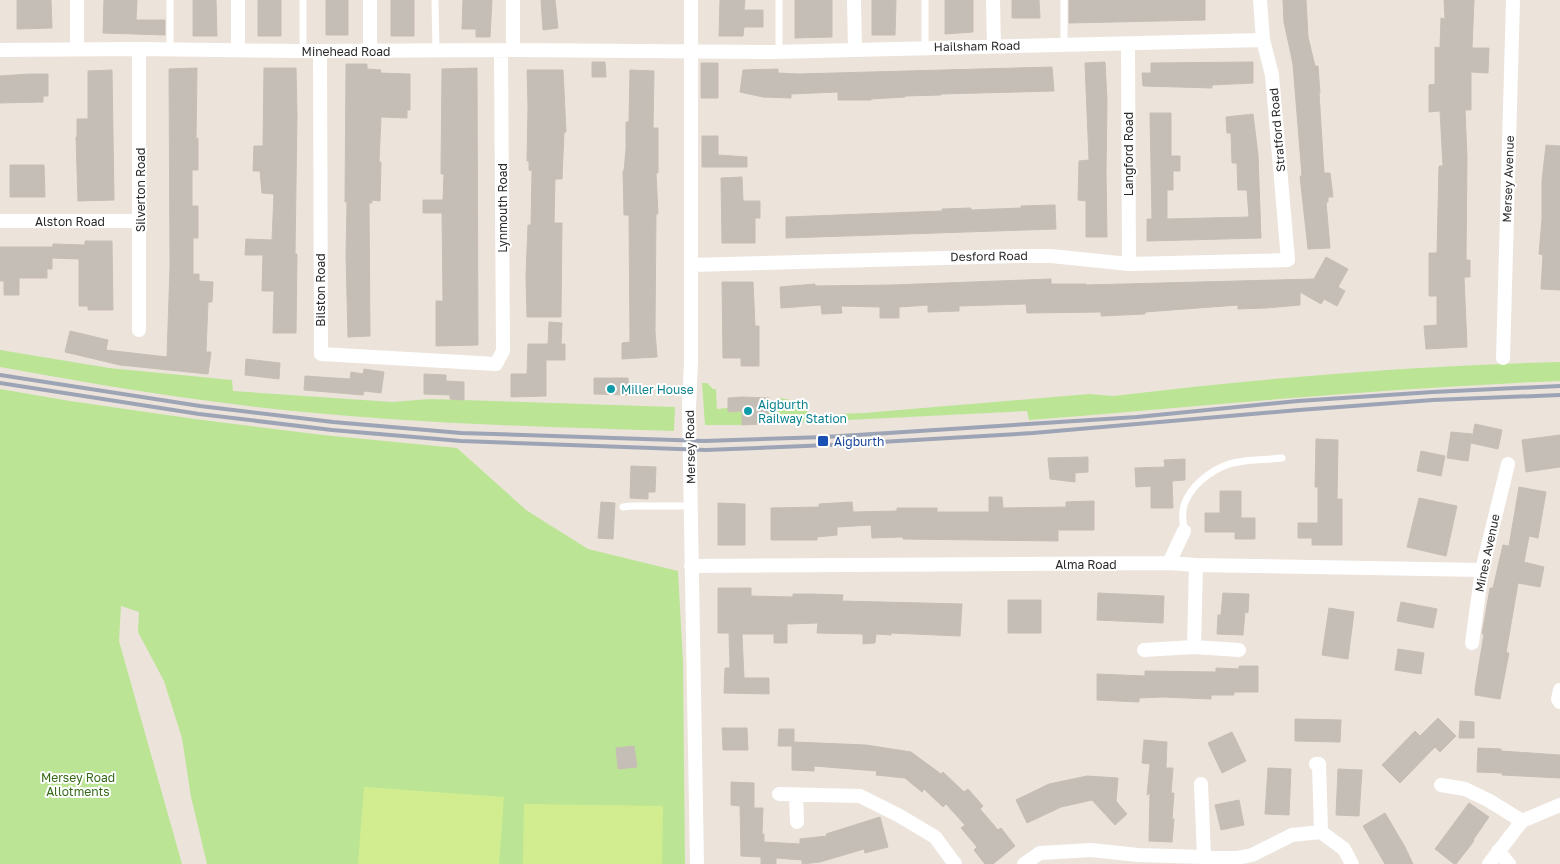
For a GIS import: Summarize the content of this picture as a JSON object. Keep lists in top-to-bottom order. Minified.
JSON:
{"streets":{"street":["Hailsham Road","Minehead Road","Stratford Road","Langford Road","Mersey Avenue","Silverton Road","Lynmouth Road","Alston Road","Desford Road","Bilston Road","Mersey Road","Mines Avenue","Alma Road"]},"crossings":[["Hailsham Road","Minehead Road"],["Hailsham Road","Stratford Road"],["Hailsham Road","Langford Road"],["Hailsham Road","Mersey Road"],["Minehead Road","Silverton Road"],["Minehead Road","Lynmouth Road"],["Minehead Road","Bilston Road"],["Minehead Road","Mersey Road"],["Stratford Road","Desford Road"],["Langford Road","Desford Road"],["Silverton Road","Alston Road"],["Lynmouth Road","Bilston Road"],["Desford Road","Mersey Road"],["Mersey Road","Alma Road"],["Mines Avenue","Alma Road"]],"parks":["Mersey Road Allotments"],"places":{"other":["Miller House","Aigburth Railway Station"],"transit":["Aigburth"]}}
